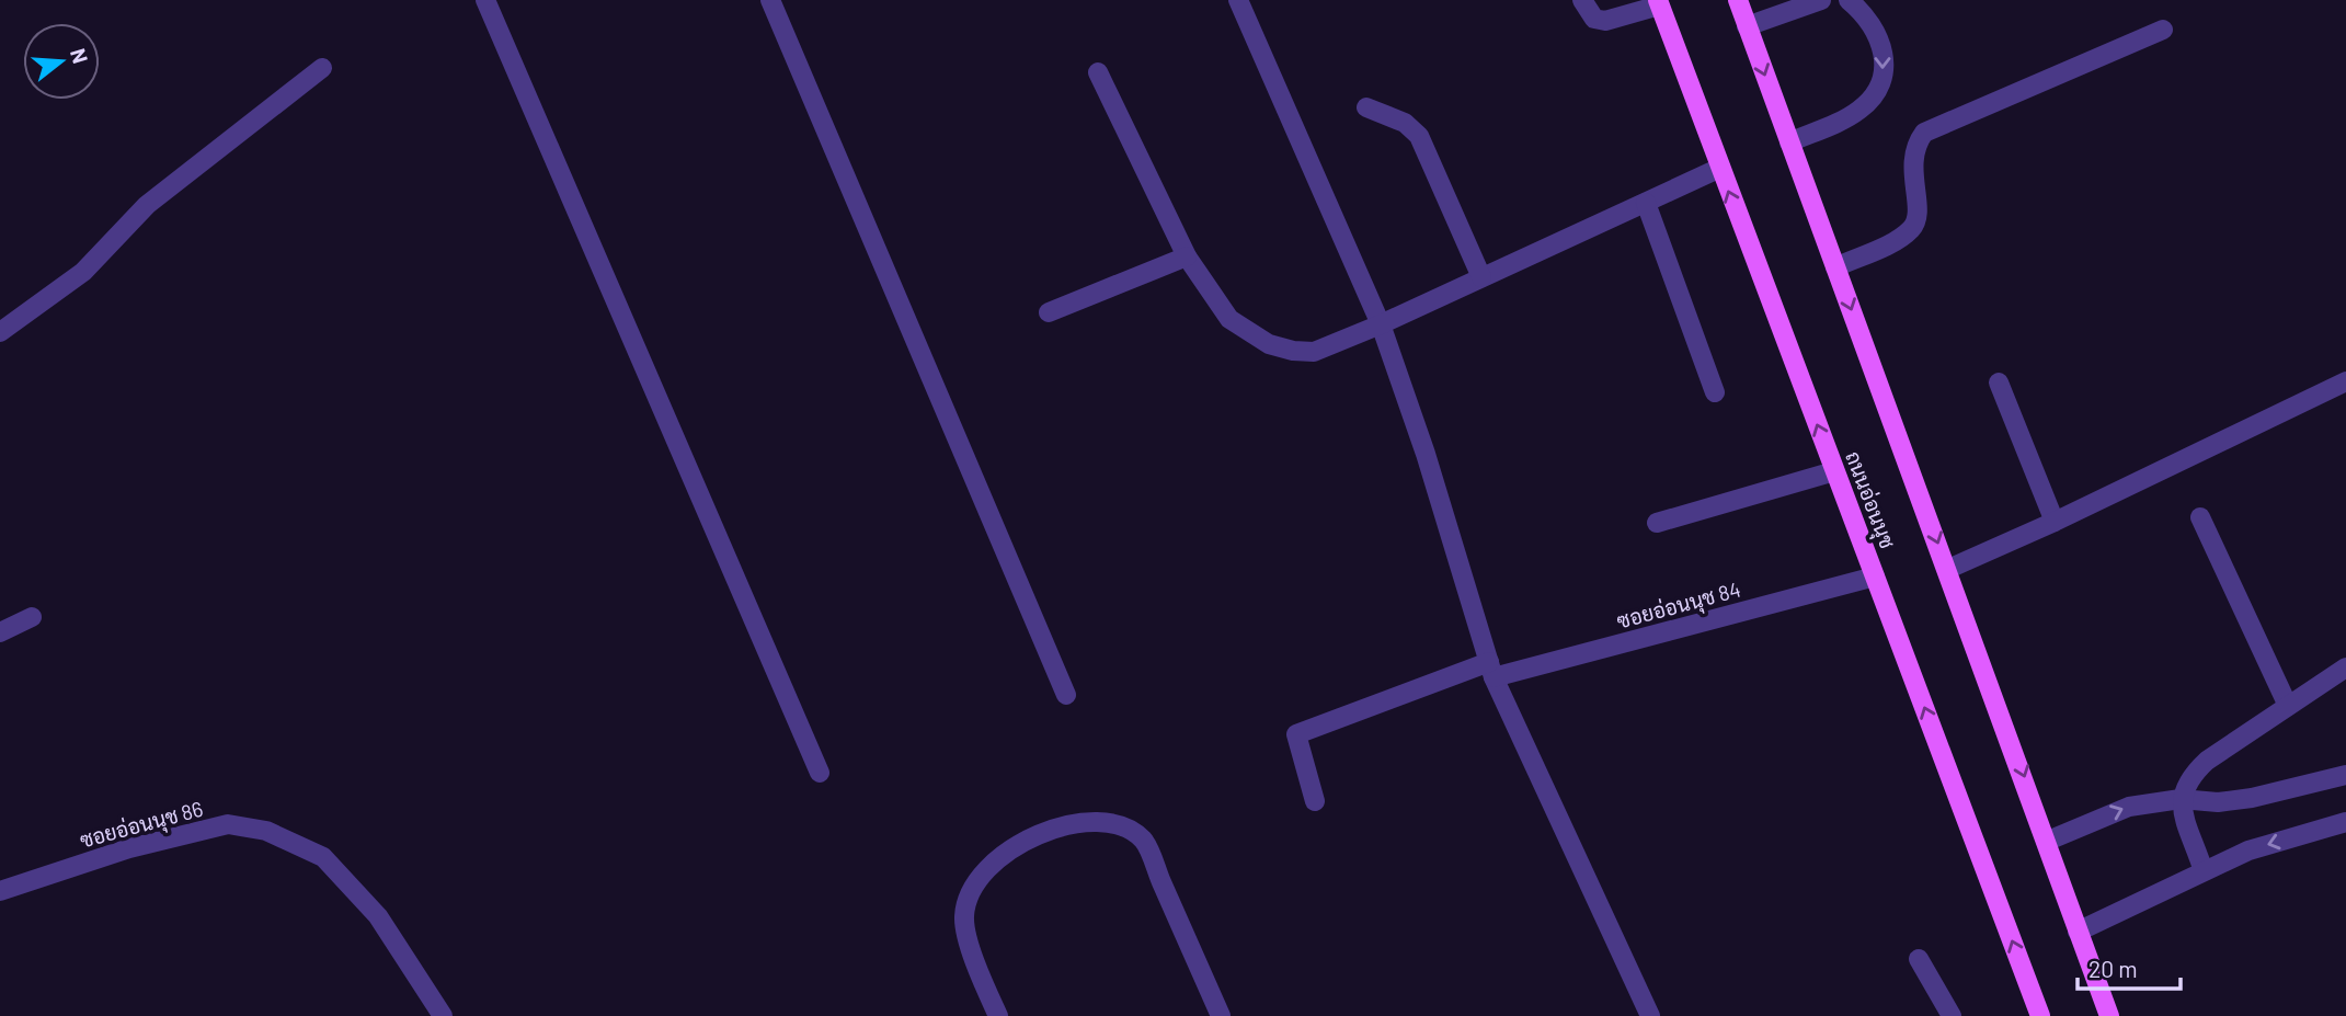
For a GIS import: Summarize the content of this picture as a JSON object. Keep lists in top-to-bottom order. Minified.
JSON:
{"streets":{"main road":["ถนนอ่อนนุช"],"street":["ซอยอ่อนนุช 84","ซอยอ่อนนุช 86"]},"crossings":[["ถนนอ่อนนุช","ซอยอ่อนนุช 84"]],"scale_bar":"20 m","north":"right"}
